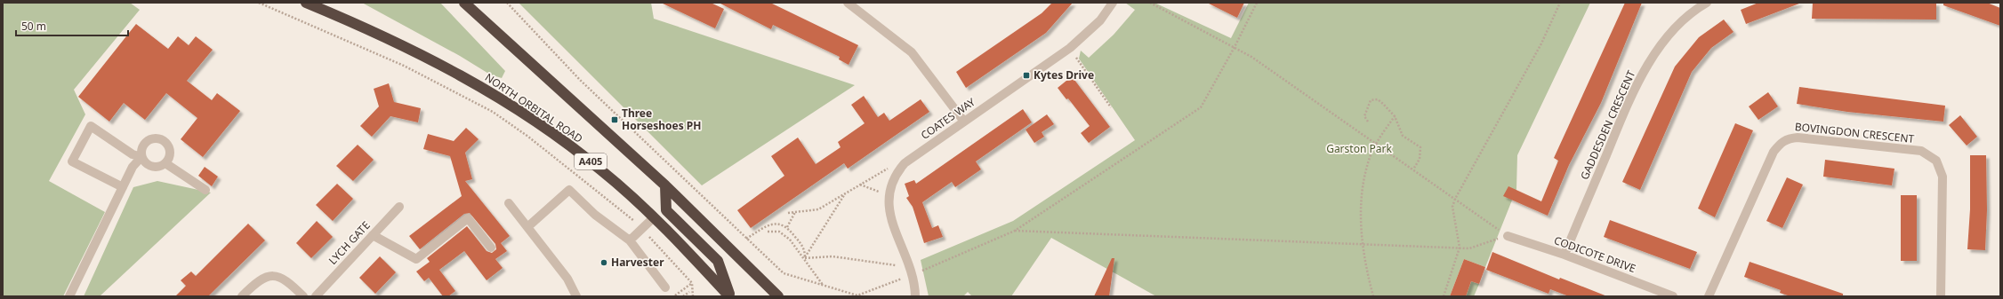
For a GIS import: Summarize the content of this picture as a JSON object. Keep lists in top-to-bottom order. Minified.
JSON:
{"streets":{"highway":["NORTH ORBITAL ROAD","A405"],"street":["COATES WAY","GADDESDEN CRESCENT","BOVINGDON CRESCENT","LYCH GATE","CODICOTE DRIVE"]},"crossings":[["GADDESDEN CRESCENT","CODICOTE DRIVE"]],"parks":["Garston Park"],"places":{"transit":["Kytes Drive","Three Horseshoes PH"],"other":["Harvester"]},"scale_bar":"50 m"}
